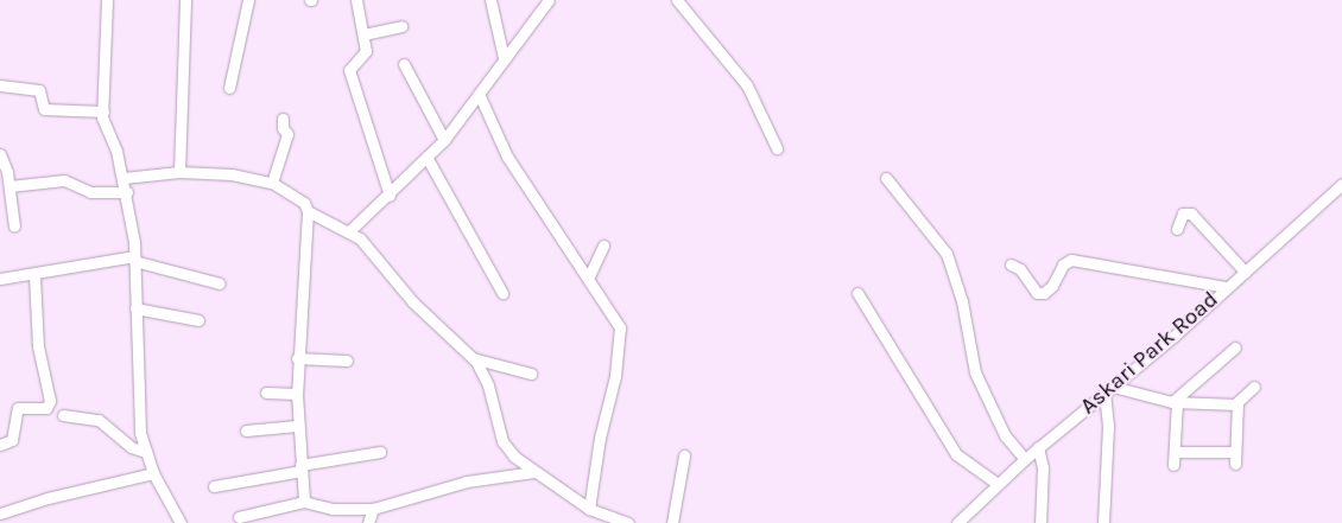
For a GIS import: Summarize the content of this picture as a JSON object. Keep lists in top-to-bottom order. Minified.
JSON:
{"streets":{"street":["Askari Park Road"]}}
